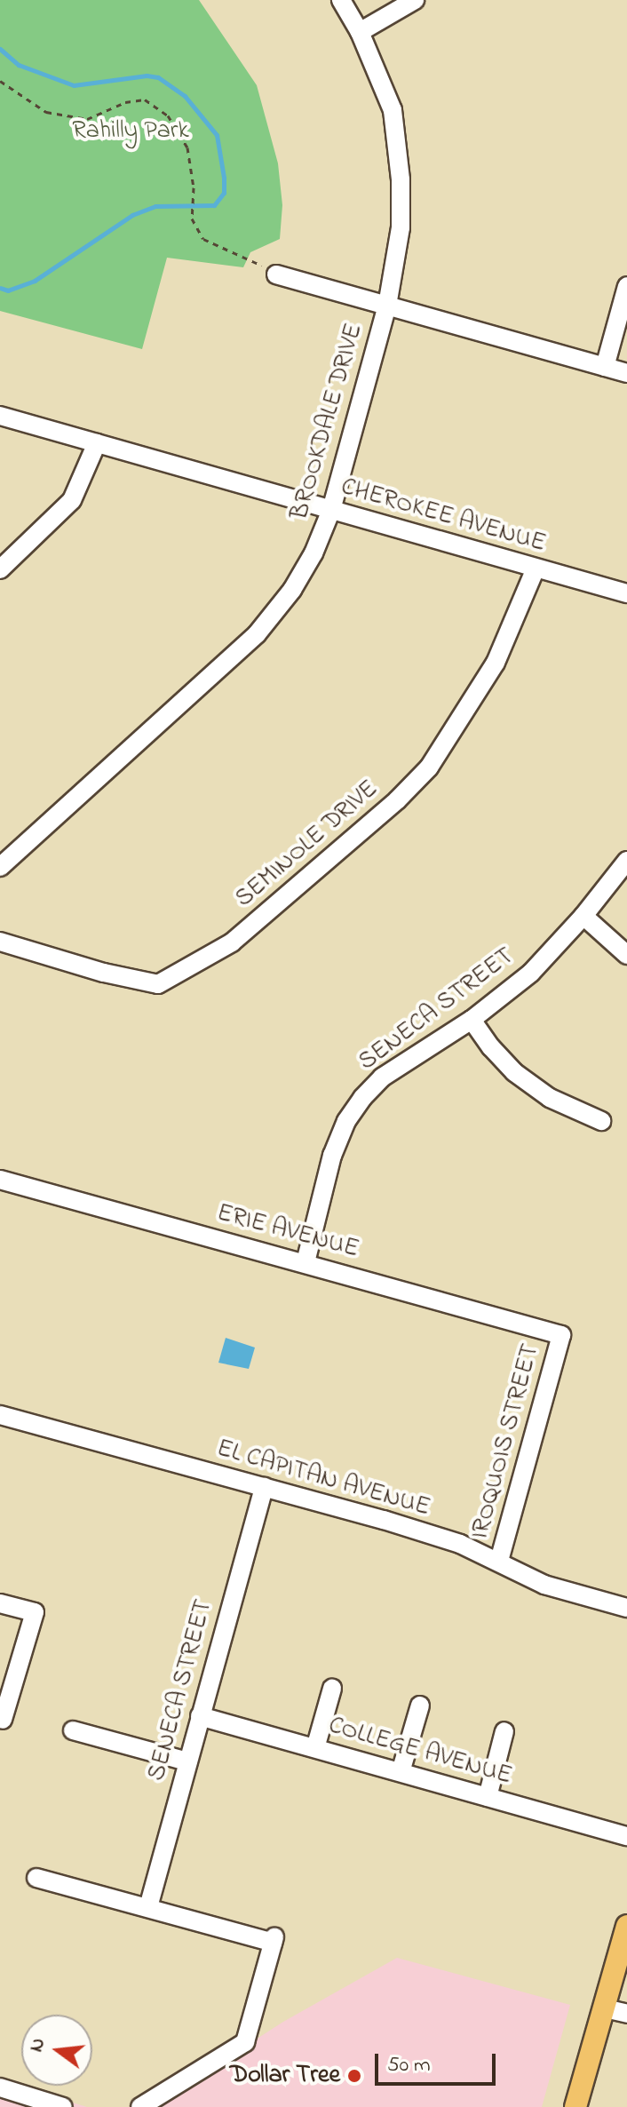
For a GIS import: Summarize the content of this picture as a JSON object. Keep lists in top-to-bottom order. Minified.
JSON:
{"streets":{"street":["BROOKDALE DRIVE","CHEROKEE AVENUE","SEMINOLE DRIVE","SENECA STREET","ERIE AVENUE","IROQUOIS STREET","EL CAPITAN AVENUE","COLLEGE AVENUE"]},"crossings":[["BROOKDALE DRIVE","CHEROKEE AVENUE"],["CHEROKEE AVENUE","SEMINOLE DRIVE"],["SENECA STREET","ERIE AVENUE"],["SENECA STREET","EL CAPITAN AVENUE"],["SENECA STREET","COLLEGE AVENUE"],["ERIE AVENUE","IROQUOIS STREET"],["IROQUOIS STREET","EL CAPITAN AVENUE"]],"parks":["Rahilly Park"],"places":["Dollar Tree"],"scale_bar":"50 m","north":"left"}
